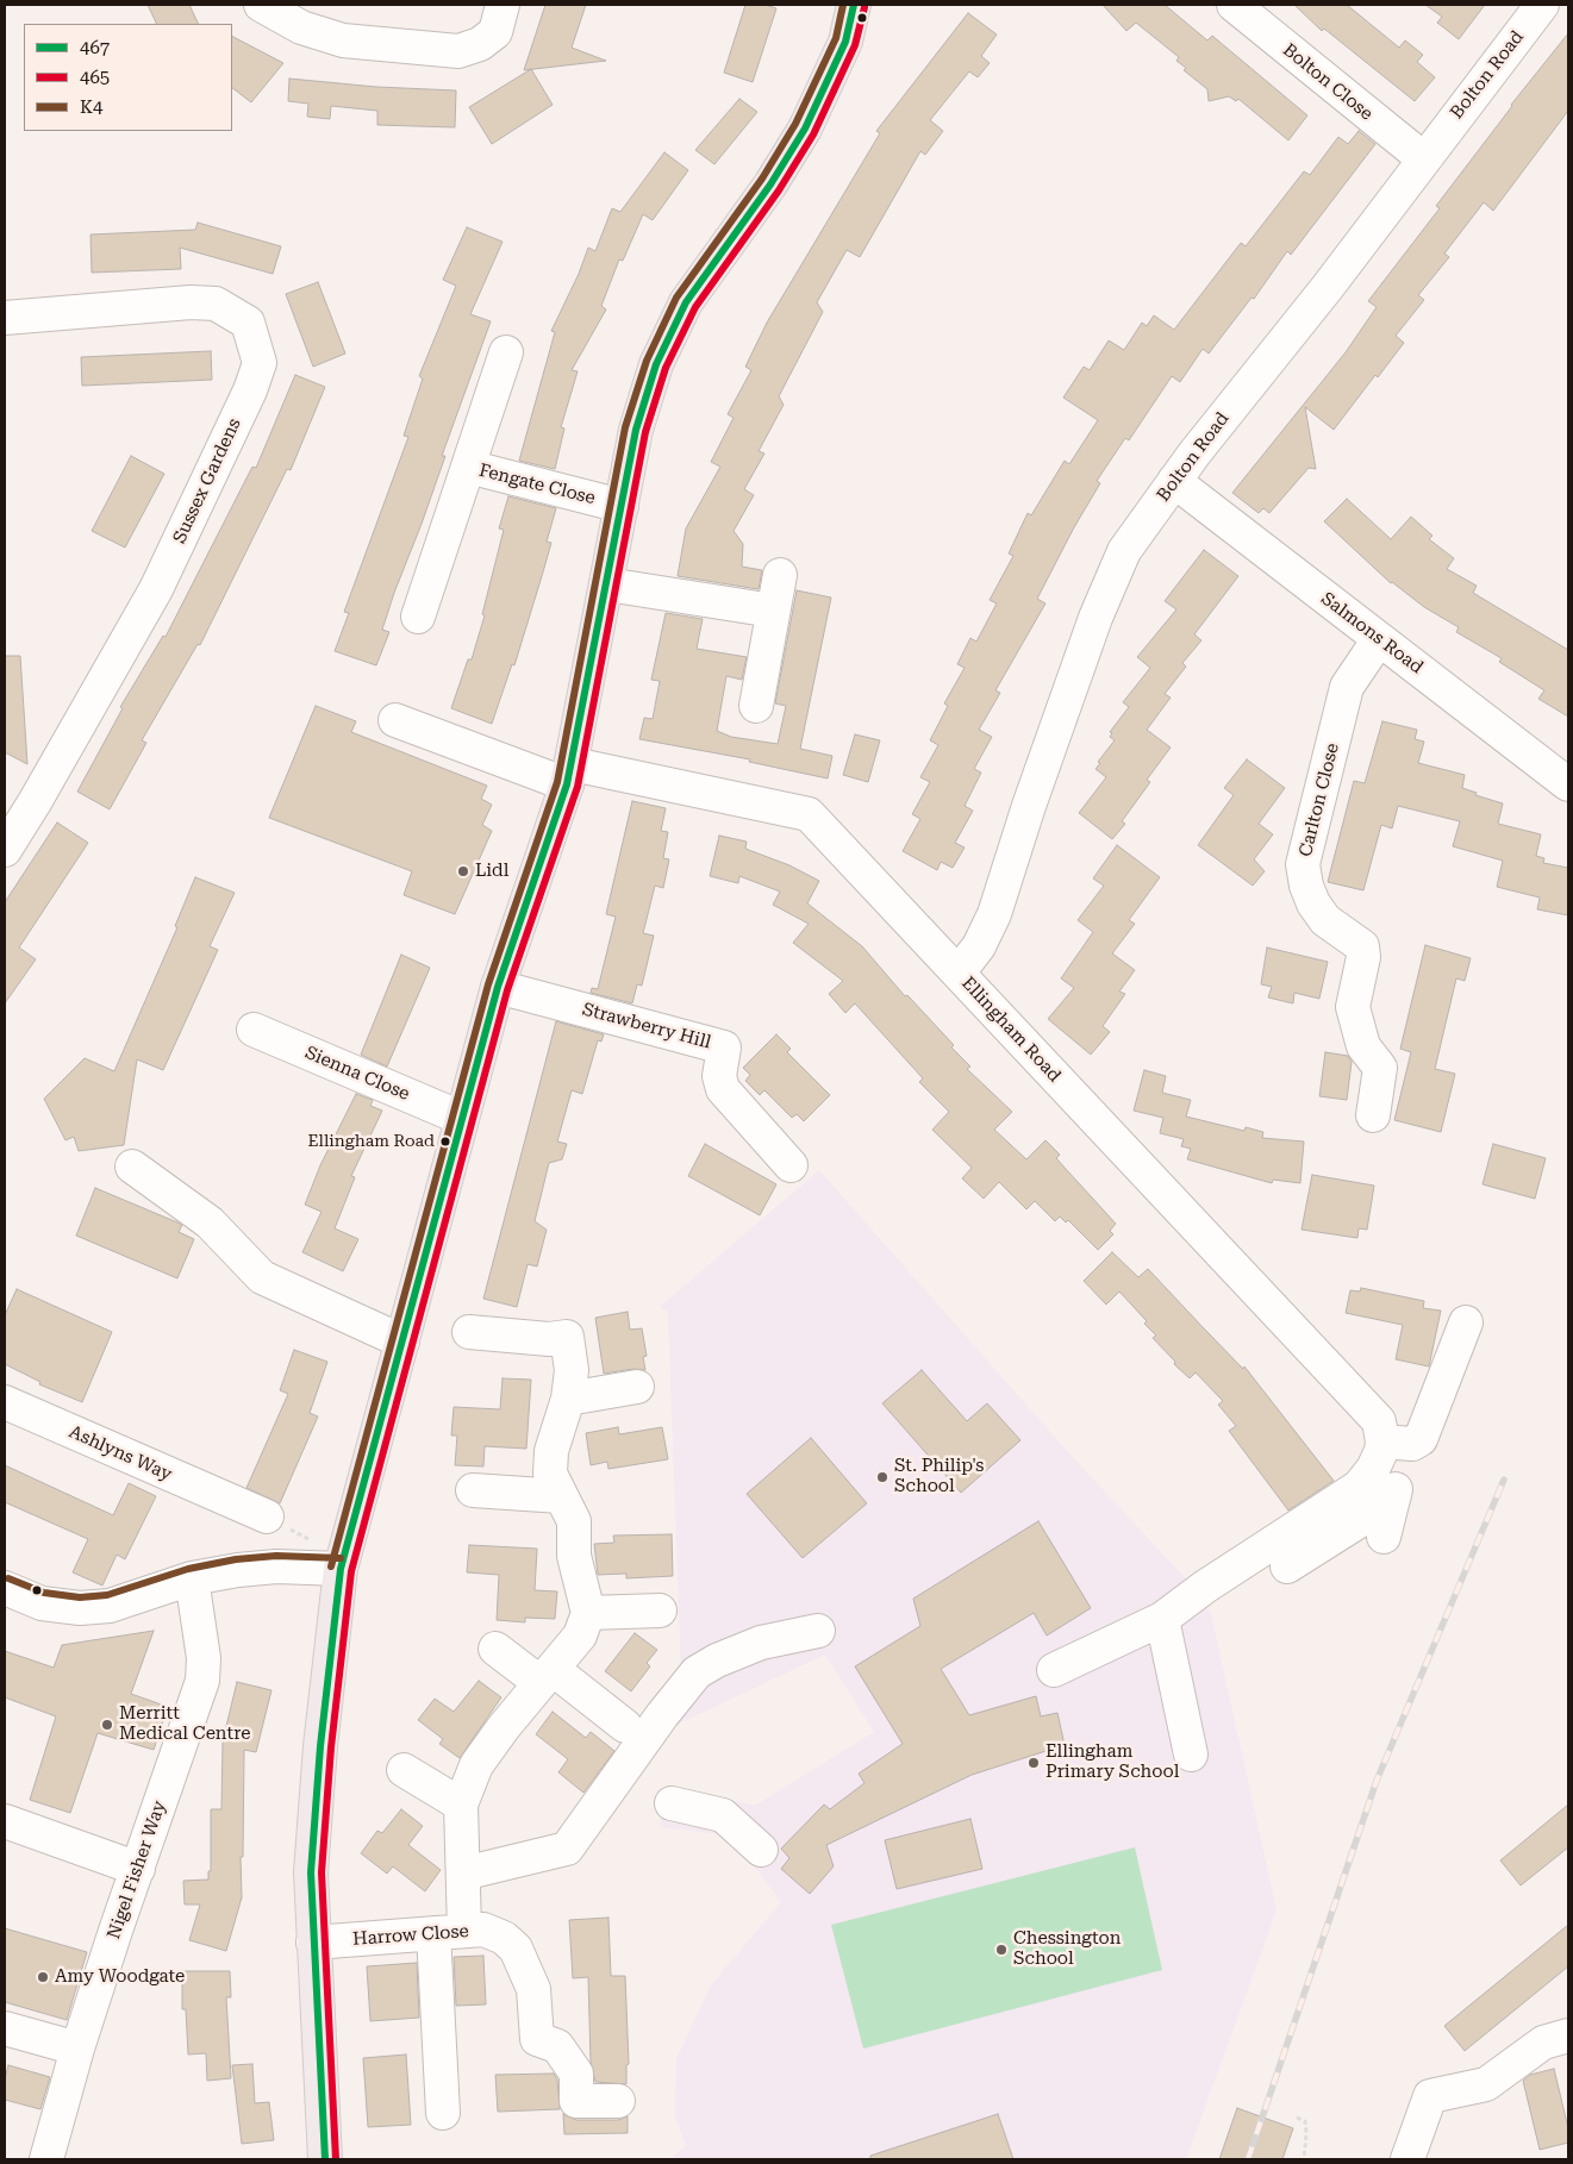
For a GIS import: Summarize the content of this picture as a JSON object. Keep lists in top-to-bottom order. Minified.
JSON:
{"streets":{"street":["Bolton Road","Bolton Close","Sussex Gardens","Fengate Close","Salmons Road","Carlton Close","Strawberry Hill","Ellingham Road","Sienna Close","Ashlyns Way","Nigel Fisher Way","Harrow Close"]},"crossings":[["Bolton Road","Bolton Close"],["Bolton Road","Salmons Road"],["Bolton Road","Ellingham Road"],["Salmons Road","Carlton Close"]],"places":["Lidl","Ellingham Road","St. Philip's School","Merritt Medical Centre","Ellingham Primary School","Chessington School","Amy Woodgate"],"lines":["transit line 467","transit line K4","transit line 465"],"legend":["467","465","K4"]}
